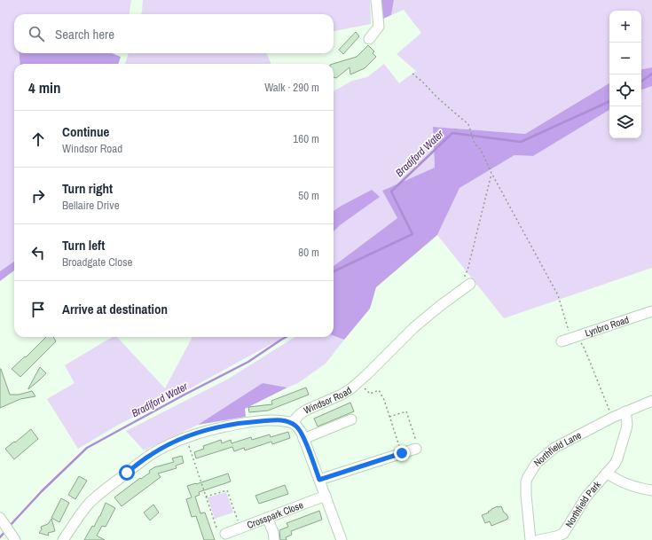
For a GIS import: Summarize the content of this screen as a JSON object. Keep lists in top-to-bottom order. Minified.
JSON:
{"streets":{"street":["Lynbro Road","Windsor Road","Northfield Lane","Northfield Park","Crosspark Close"]},"crossings":[["Northfield Lane","Northfield Park"]],"water":["Bradiford Water"],"page":{"map_buttons":["+","−"],"search":"Search here","heading":["4 min","Walk · 290 m"],"list":[["Continue","Windsor Road","160 m"],["Turn right","Bellaire Drive","50 m"],["Turn left","Broadgate Close","80 m"],"Arrive at destination"]}}
